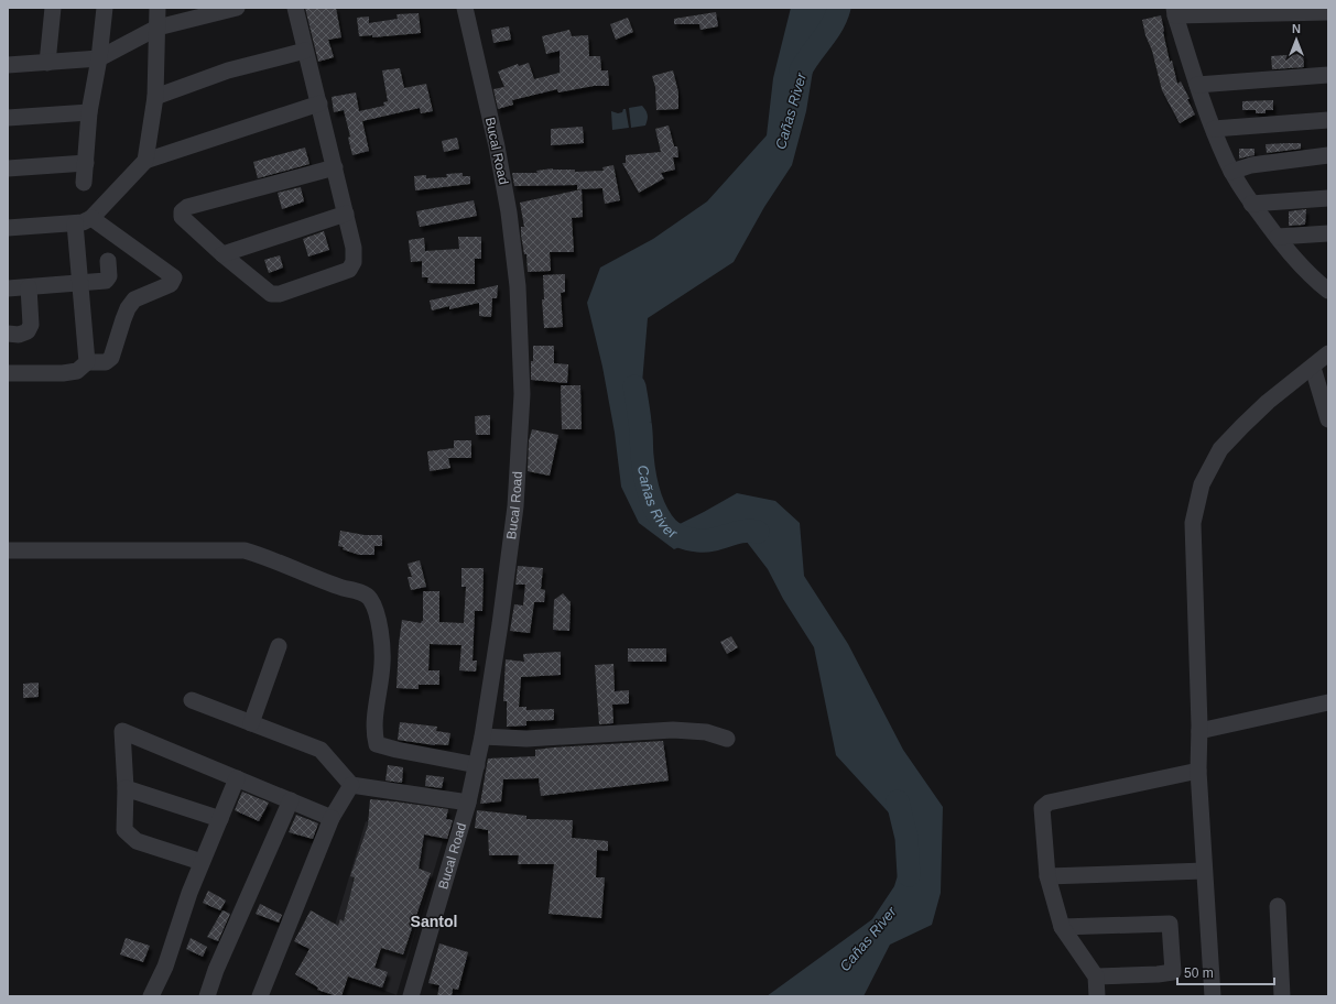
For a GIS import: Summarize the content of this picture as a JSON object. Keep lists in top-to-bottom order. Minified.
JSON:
{"streets":{"street":["Bucal Road"]},"districts":["Santol"],"water":["Cañas River"],"scale_bar":"50 m","north":"top"}
